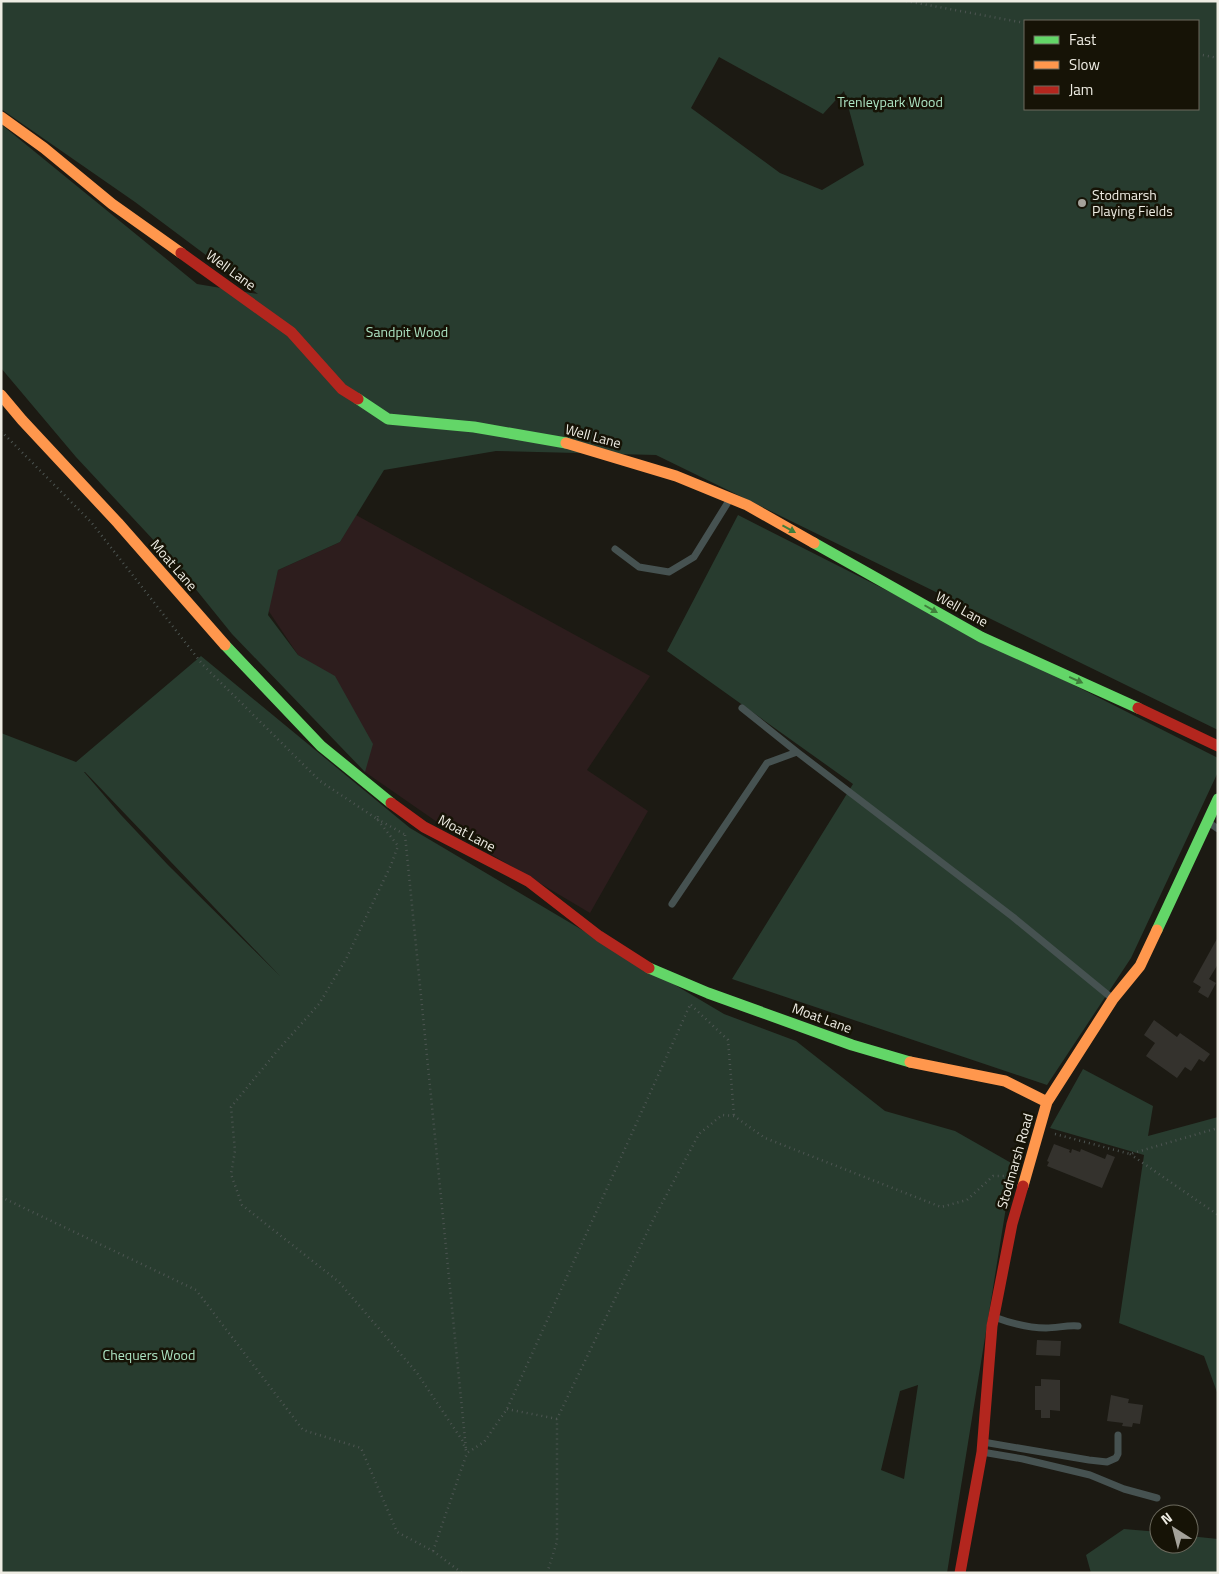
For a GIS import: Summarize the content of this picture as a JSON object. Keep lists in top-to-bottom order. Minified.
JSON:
{"streets":{"street":["Well Lane","Moat Lane","Stodmarsh Road"]},"crossings":[["Moat Lane","Stodmarsh Road"]],"one_way":["Well Lane"],"parks":["Trenleypark Wood","Sandpit Wood","Chequers Wood"],"places":["Stodmarsh Playing Fields"],"legend":["Fast","Slow","Jam"],"north":"top left"}
